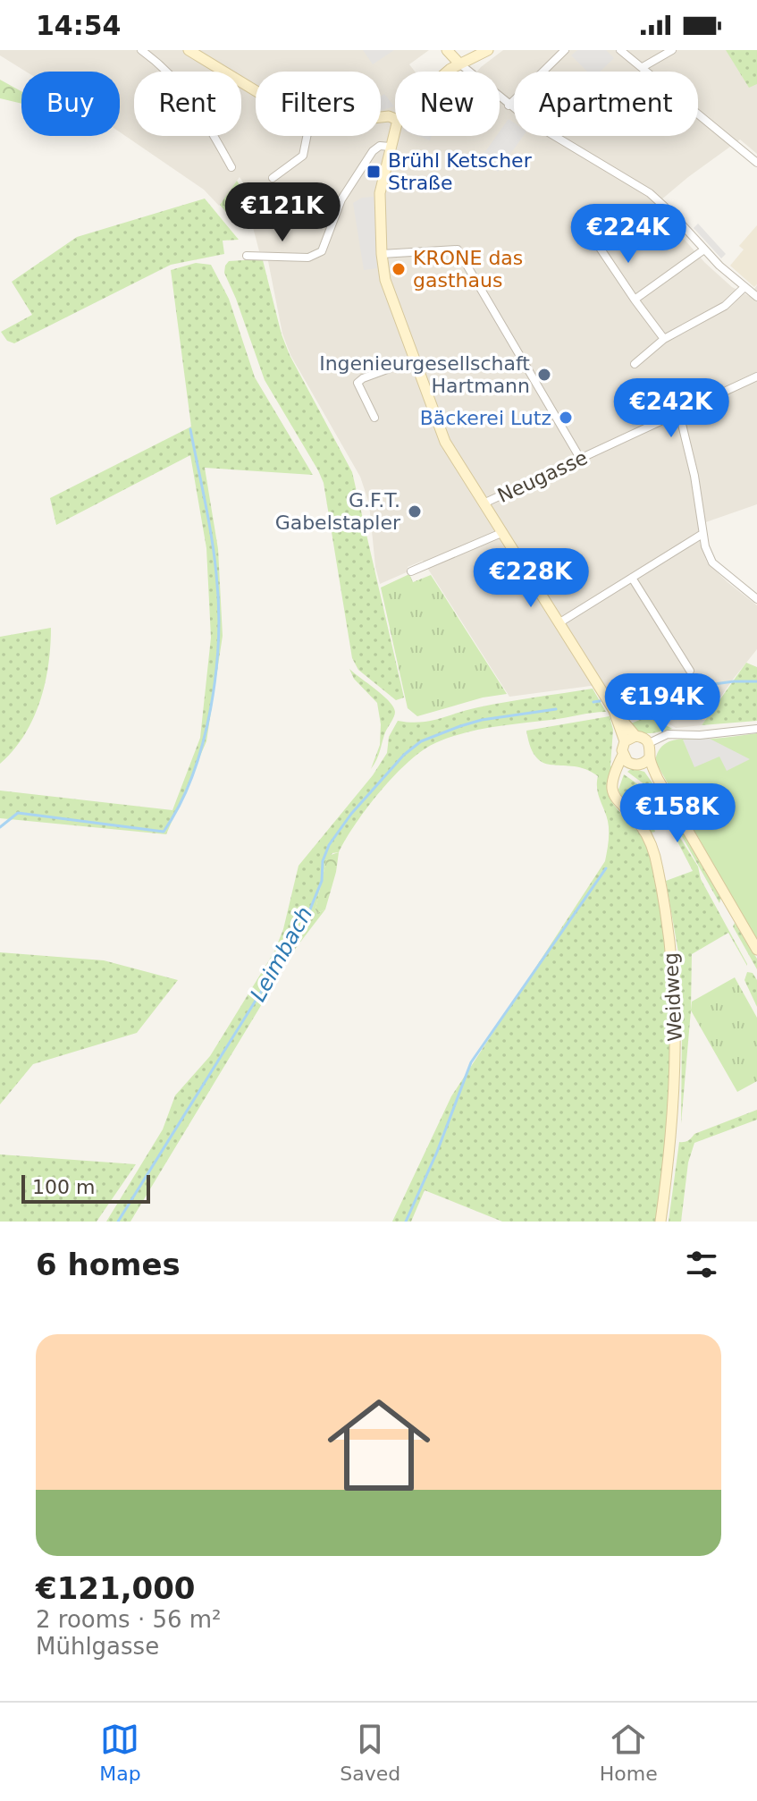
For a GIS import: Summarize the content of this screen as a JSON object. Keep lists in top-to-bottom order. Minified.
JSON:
{"streets":{"main road":["Weidweg"],"street":["Neugasse"]},"water":["Leimbach"],"places":{"transit":["Brühl Ketscher Straße"],"other":["KRONE das gasthaus","Ingenieurgesellschaft Hartmann","Bäckerei Lutz","G.F.T. Gabelstapler"]},"scale_bar":"100 m","page":{"status":"14:54","chip":["Buy","Rent","Filters","New","Apartment"],"price":["€121K","€224K","€242K","€228K","€194K","€158K"],"scale":"100 m","heading":"6 homes","list":[{"name":"€121,000","note":"2 rooms · 56 m² · Mühlgasse"}],"tabs":["Map","Saved","Home"]}}
